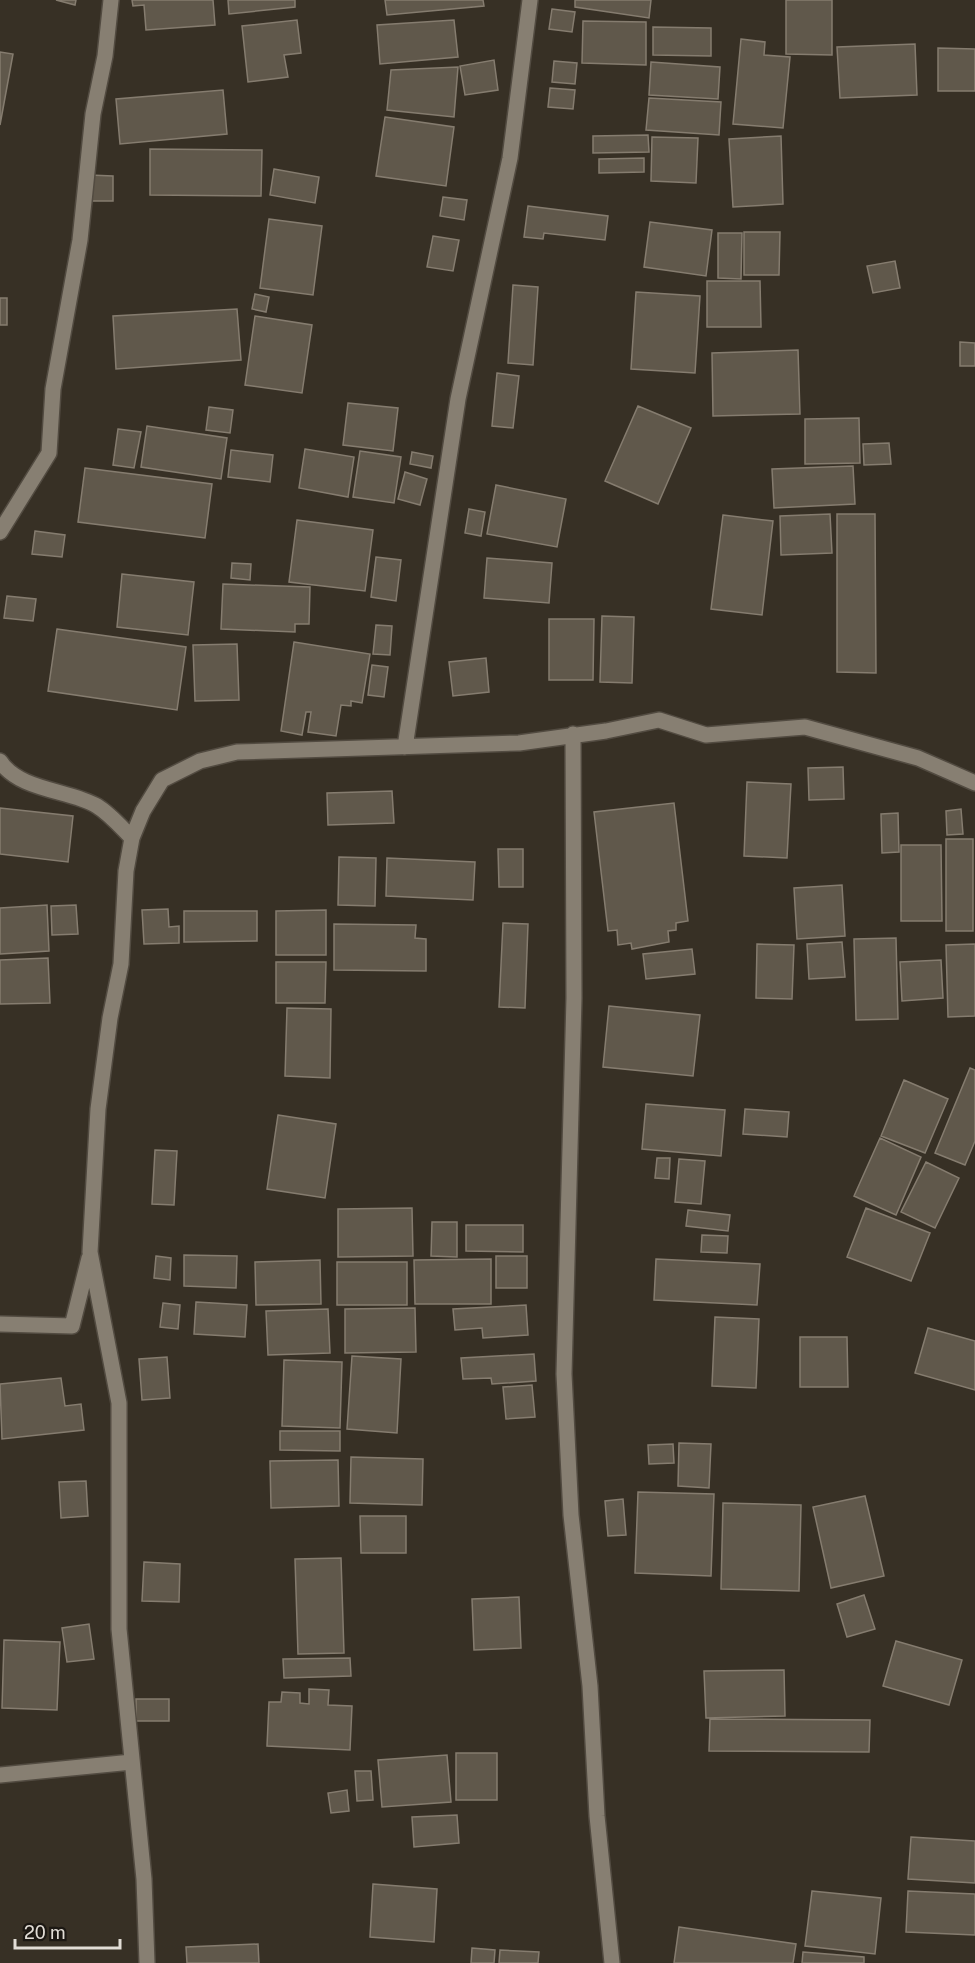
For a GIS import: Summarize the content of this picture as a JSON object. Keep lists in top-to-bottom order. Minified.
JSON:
{"scale_bar":"20 m"}
